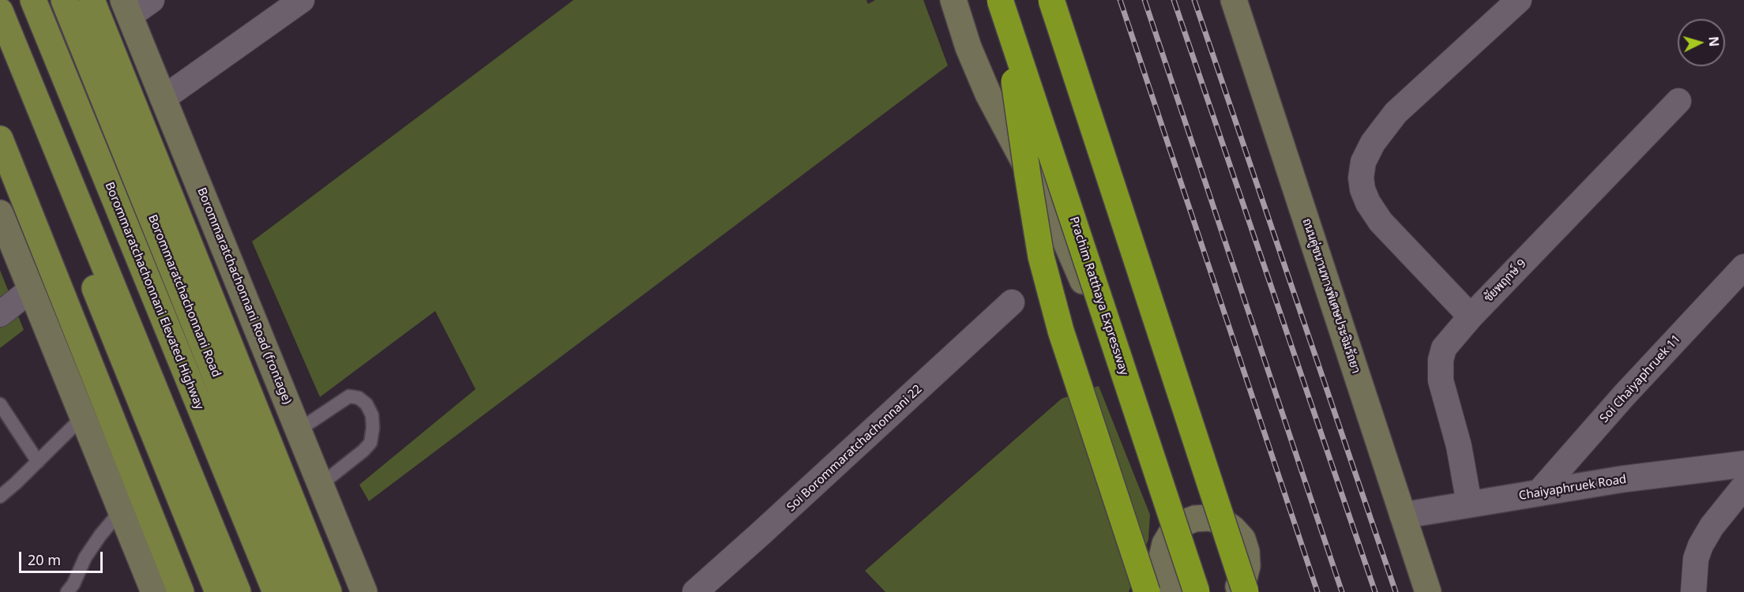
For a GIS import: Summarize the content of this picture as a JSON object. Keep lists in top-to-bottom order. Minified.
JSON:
{"streets":{"highway":["Prachim Ratthaya Expressway"],"main road":["Borommaratchachonnani Elevated Highway","Borommaratchachonnani Road","Borommaratchachonnani Road (frontage)","ถนนคู่ขนานทางพิเศษประจิมรัถยา"],"street":["ชัยพฤกษ์ 9","Soi Chaiyaphruek 11","Soi Borommaratchachonnani 22","Chaiyaphruek Road"]},"crossings":[["ชัยพฤกษ์ 9","Chaiyaphruek Road"],["ถนนคู่ขนานทางพิเศษประจิมรัถยา","Chaiyaphruek Road"],["Soi Chaiyaphruek 11","Chaiyaphruek Road"]],"scale_bar":"20 m","north":"right"}
